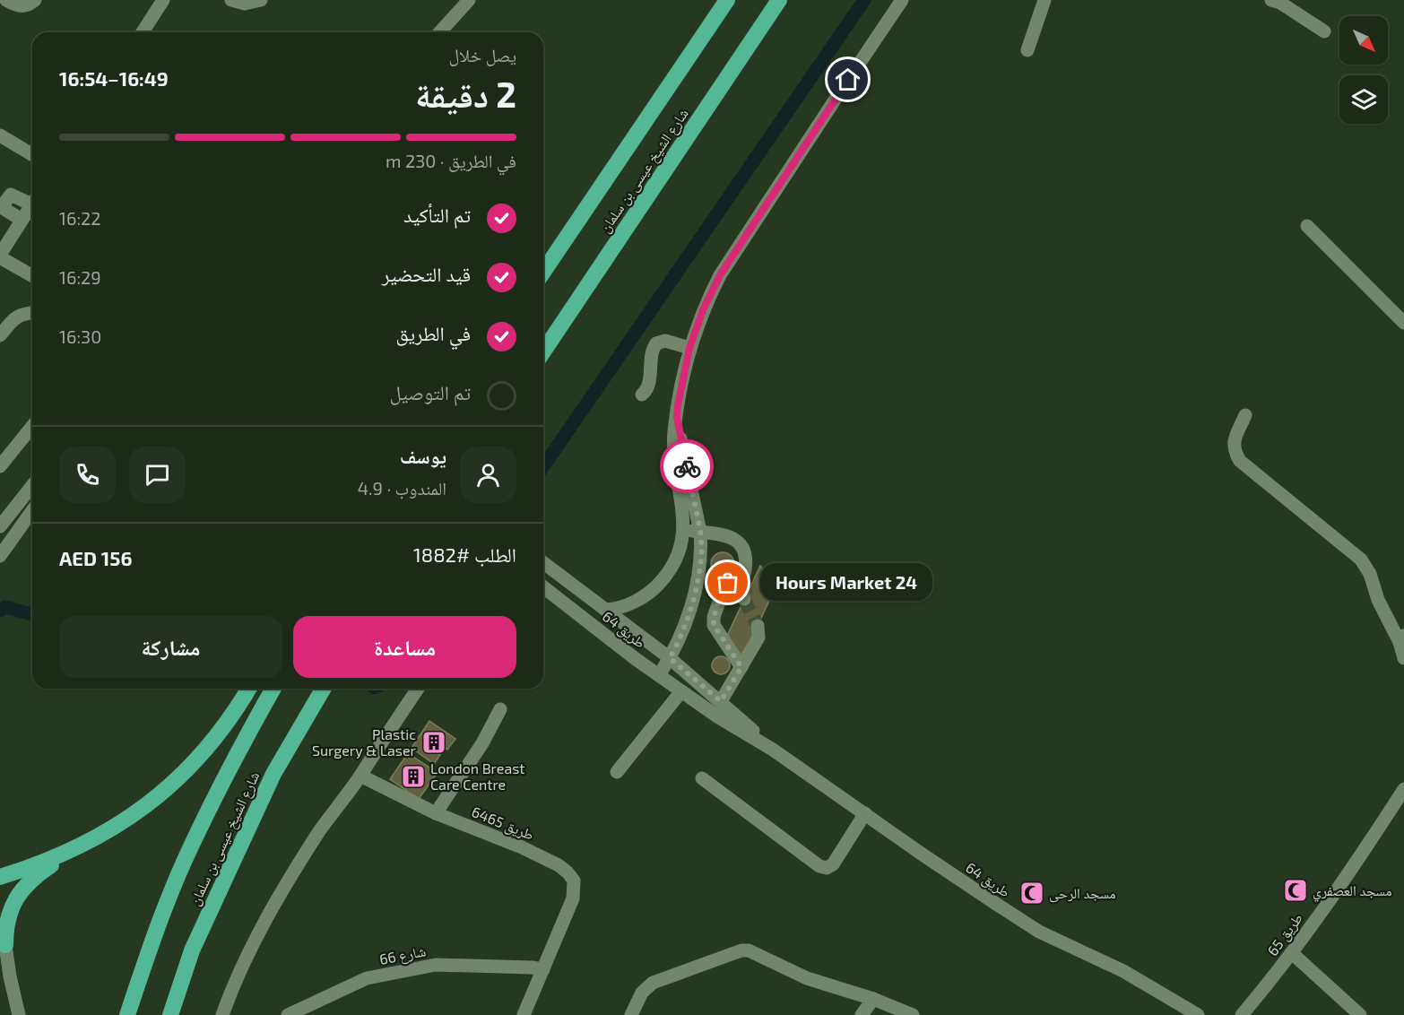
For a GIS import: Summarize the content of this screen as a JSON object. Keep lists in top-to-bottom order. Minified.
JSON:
{"streets":{"highway":["شارع الشيخ عيسى بن سلمان"],"street":["طريق 64","طريق 6465","طريق 65","شارع 66"]},"crossings":[["طريق 6465","شارع 66"]],"places":{"other":["24 Hours Market"],"building":["Plastic Surgery & Laser","London Breast Care Centre"],"mosque":["مسجد العصفري","مسجد الرحى"]},"north":"bottom right","page":{"heading":["2 دقيقة","يصل خلال","16:49–16:54"],"panel":["يوسف","المندوب · 4.9","الطلب #1882","AED 156"],"bar":"في الطريق · 230 m","list":[["تم التأكيد","16:22"],["قيد التحضير","16:29"],["في الطريق","16:30"],"تم التوصيل"],"bubble":"24 Hours Market","buttons":["مساعدة","مشاركة"]}}
